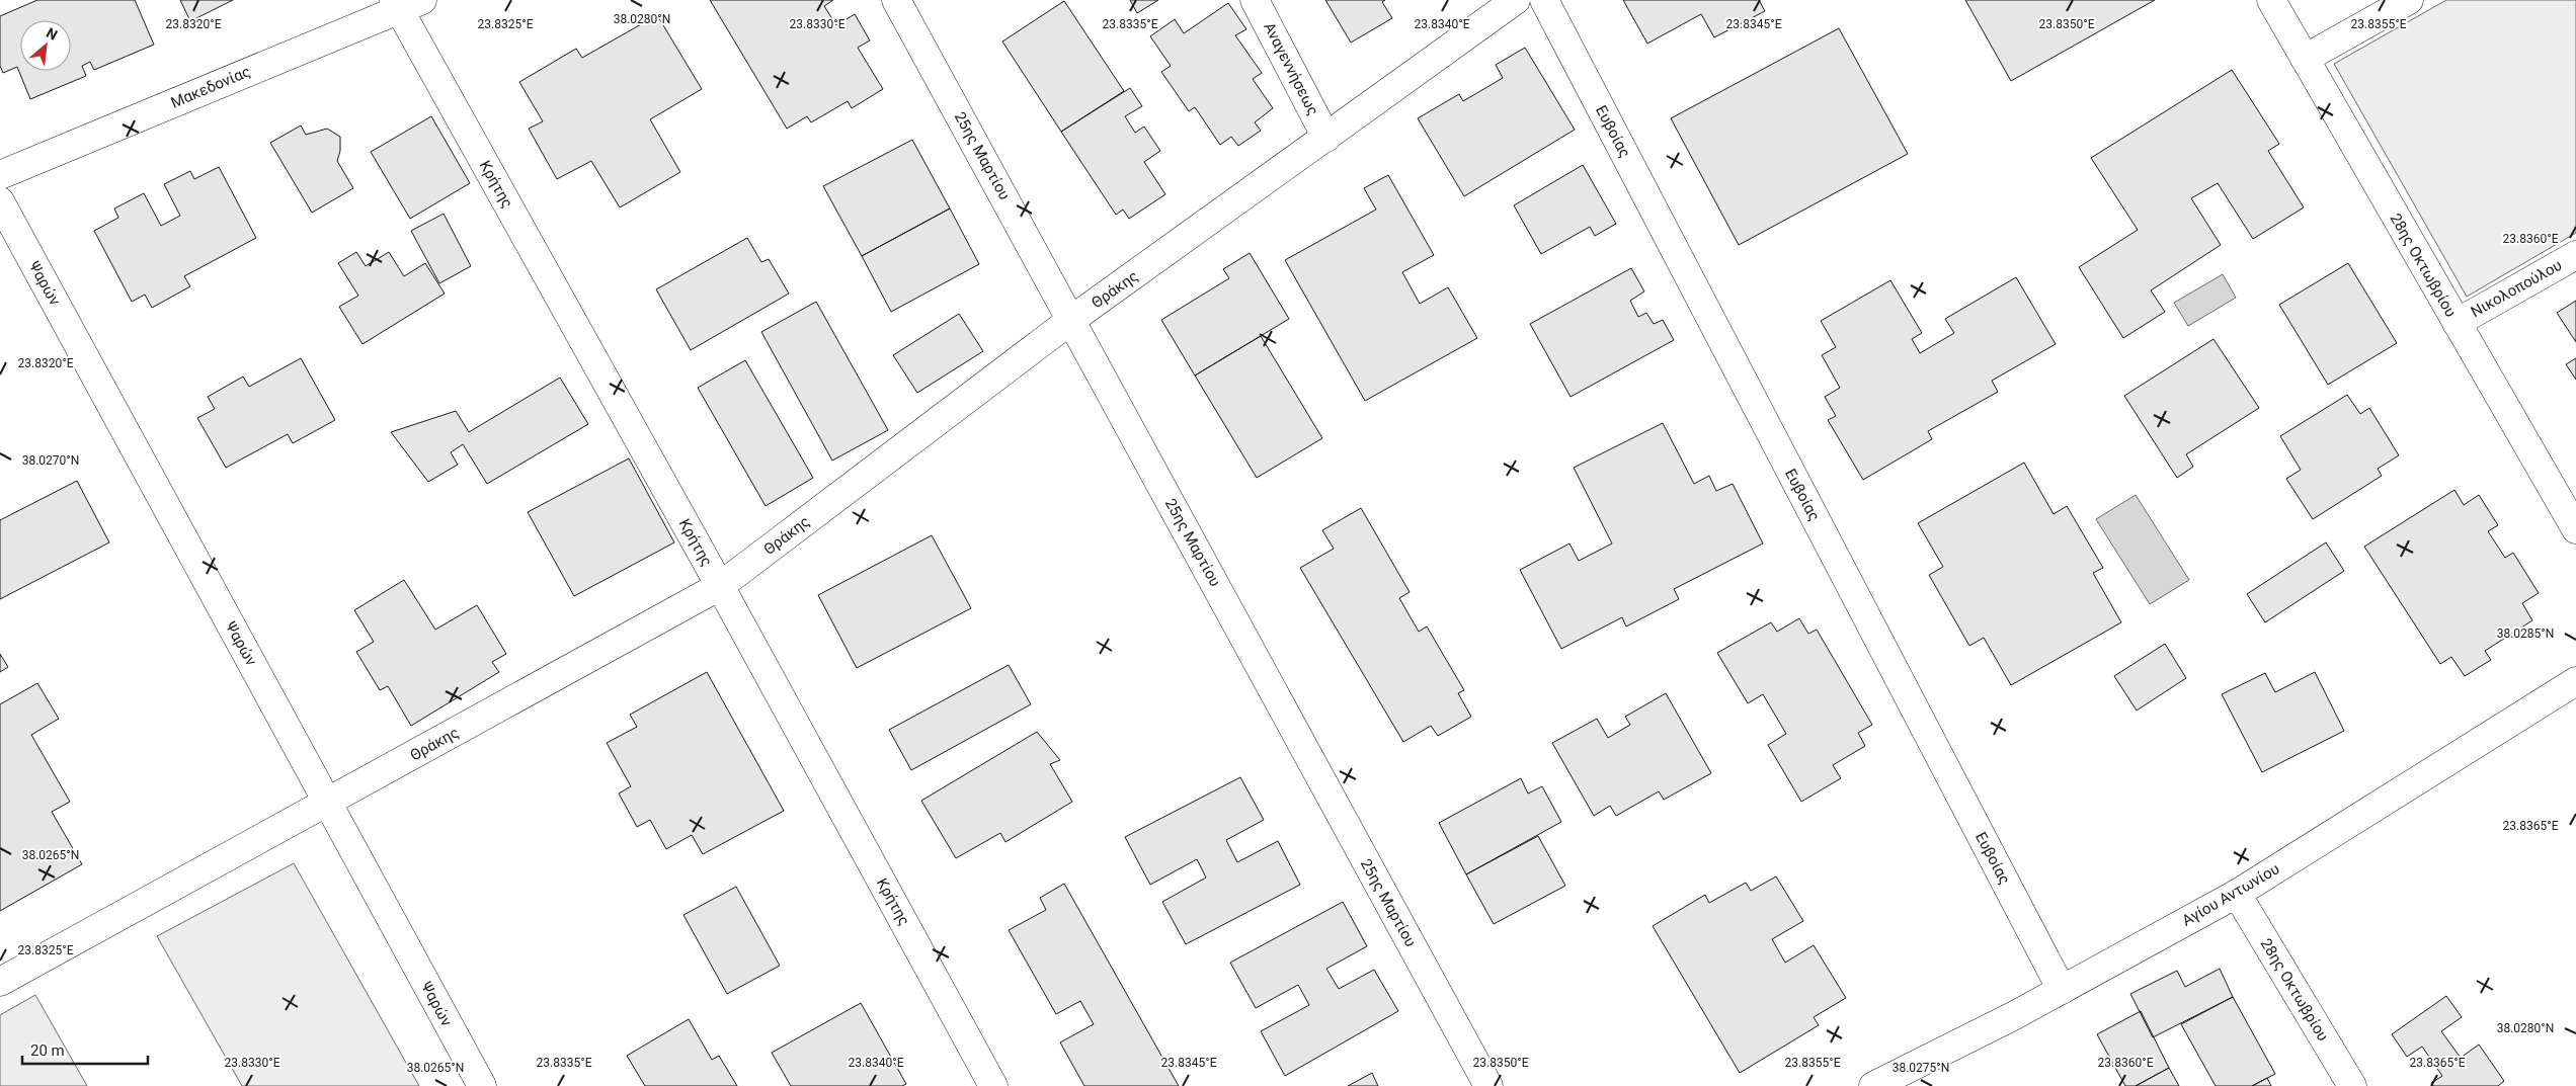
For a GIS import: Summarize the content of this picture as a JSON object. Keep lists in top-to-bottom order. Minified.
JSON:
{"streets":{"street":["Αναγεννήσεως","Μακεδονίας","Ευβοίας","25ης Μαρτίου","Κρήτης","28ης Οκτωβρίου","Ψαρών","Νικολοπούλου","Θράκης","Αγίου Αντωνίου"]},"crossings":[["Αναγεννήσεως","Θράκης"],["Μακεδονίας","Κρήτης"],["Ευβοίας","Αγίου Αντωνίου"],["25ης Μαρτίου","Θράκης"],["Κρήτης","Θράκης"],["28ης Οκτωβρίου","Νικολοπούλου"],["28ης Οκτωβρίου","Αγίου Αντωνίου"],["Ψαρών","Θράκης"]],"scale_bar":"20 m","north":"top right","coordinates":["38.0280°N","23.8320°E","23.8325°E","23.8330°E","23.8335°E","23.8340°E","23.8345°E","23.8350°E","23.8355°E","23.8360°E","38.0270°N","38.0285°N","23.8365°E","38.0265°N","38.0275°N"]}
